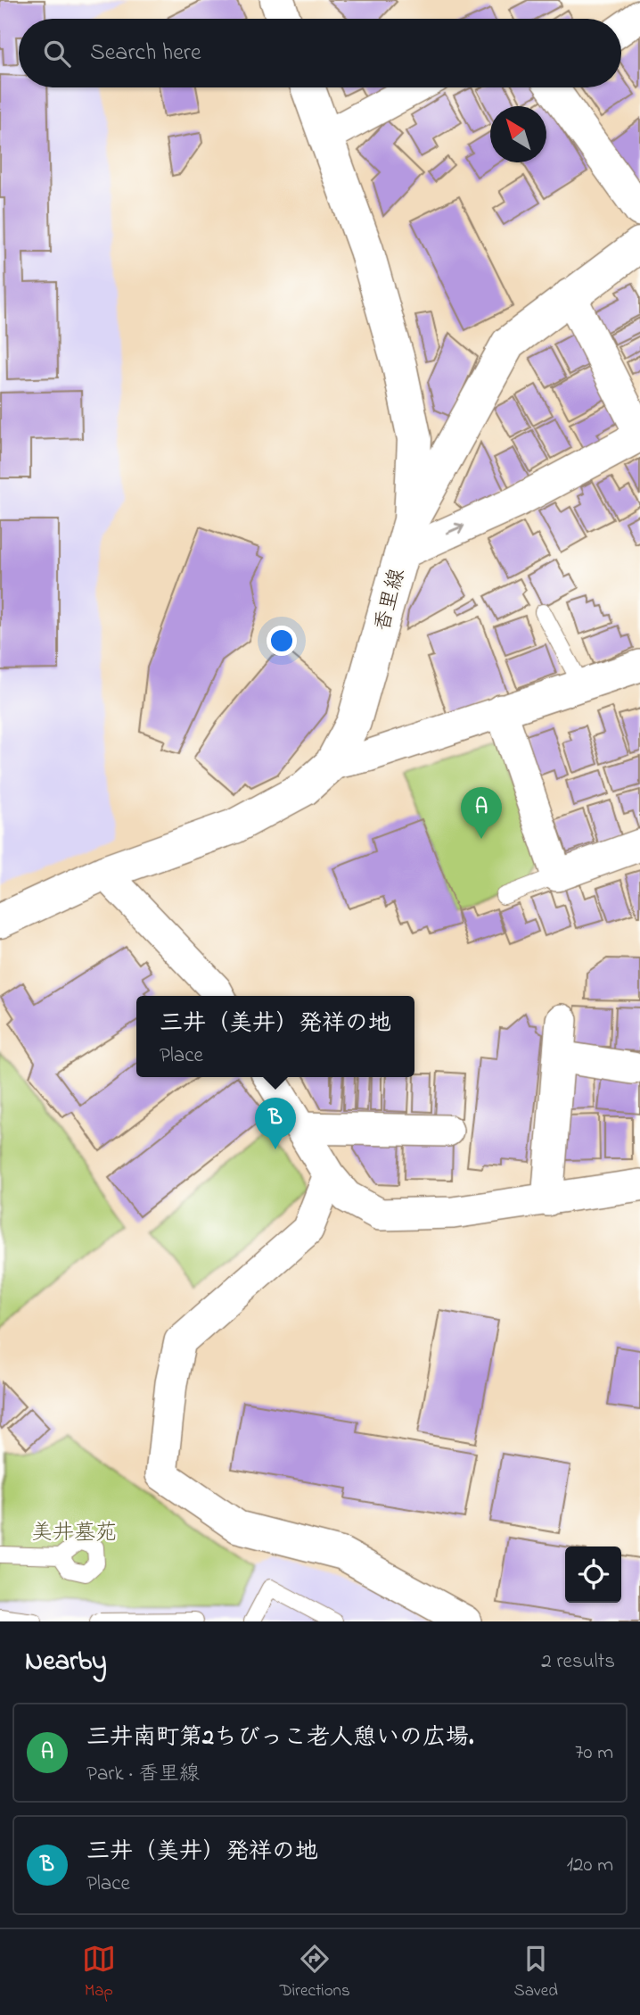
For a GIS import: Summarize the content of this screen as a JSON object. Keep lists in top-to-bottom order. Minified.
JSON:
{"streets":{"street":["香里線"]},"parks":["美井墓苑"],"north":"top left","page":{"search":"Search here","pins":["A","B"],"popup":["三井（美井）発祥の地","Place"],"heading":["Nearby","2 results"],"list":[{"mark":"A","name":"三井南町第2ちびっこ老人憩いの広場.","note":"Park · 香里線","value":"70 m"},{"mark":"B","name":"三井（美井）発祥の地","note":"Place","value":"120 m"}],"nav":["Map","Directions","Saved"]}}
